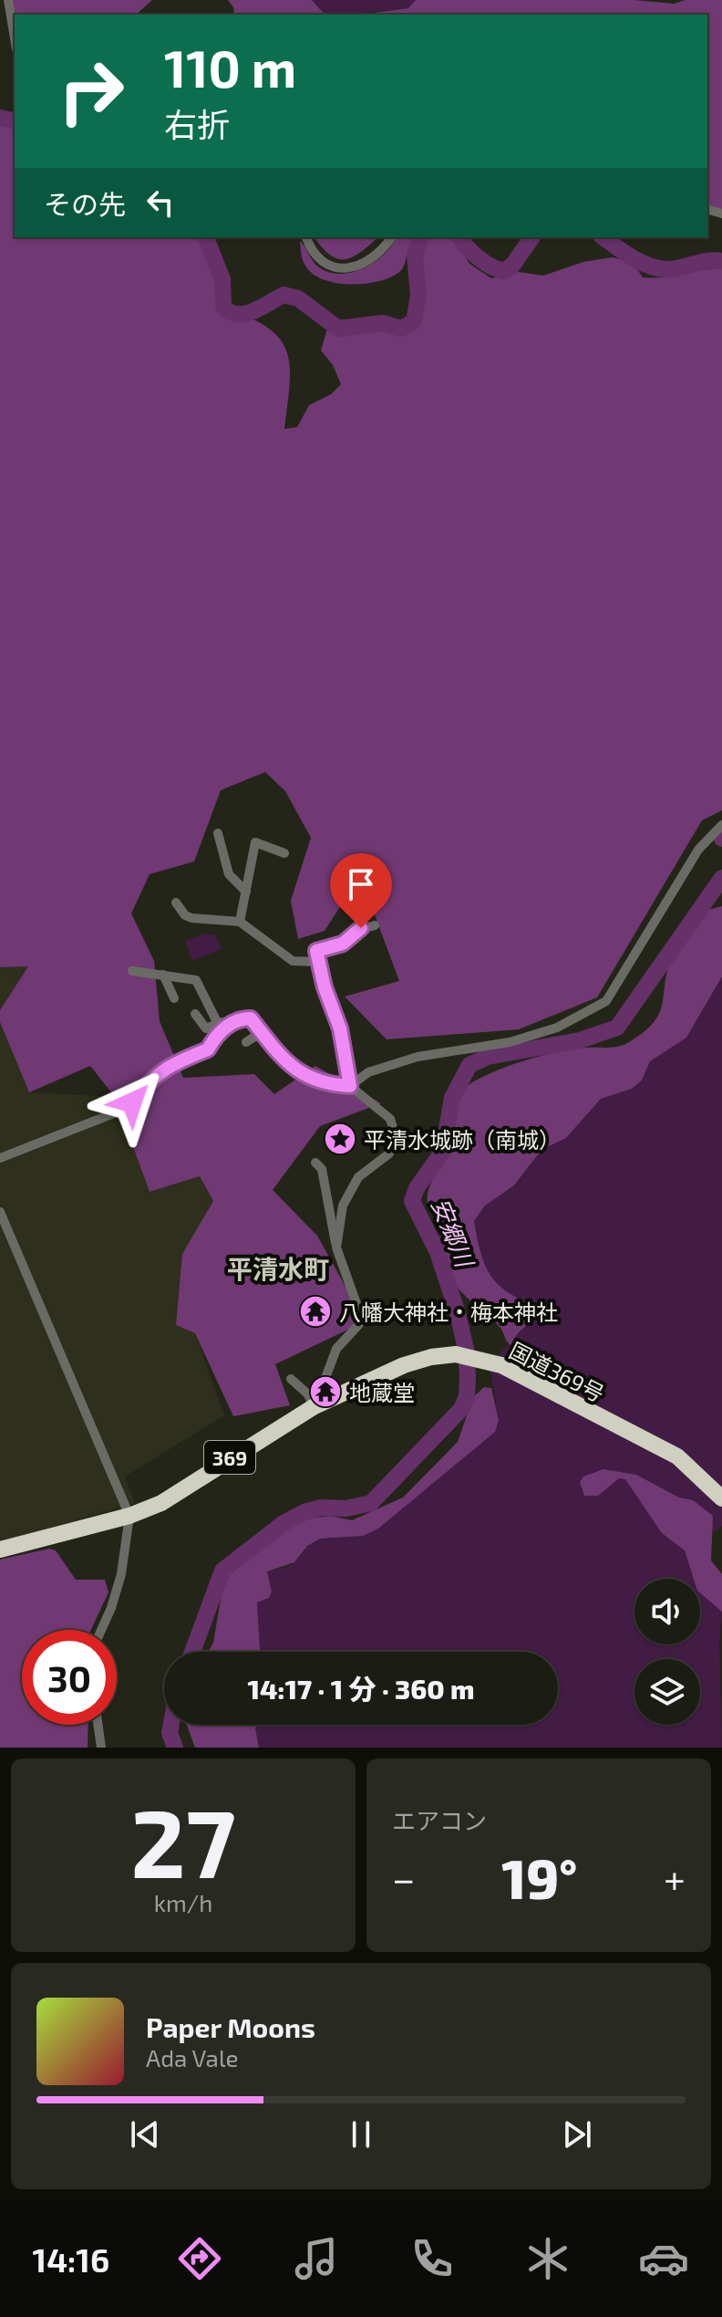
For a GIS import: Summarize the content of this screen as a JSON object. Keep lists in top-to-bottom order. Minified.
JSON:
{"streets":{"highway":["国道369号","369"]},"districts":["平清水町"],"water":["安郷川"],"places":{"place":["平清水城跡（南城）"],"temple":["八幡大神社・梅本神社","地蔵堂"]},"page":{"turn":["110 m","右折"],"then":"その先","limit":"30","trip":"14:17 · 1 分 · 360 m","tile":[["27","km/h"],"エアコン"],"heat":["−","19°","+"],"song":["Paper Moons","Ada Vale"],"tabs":"14:16"}}
